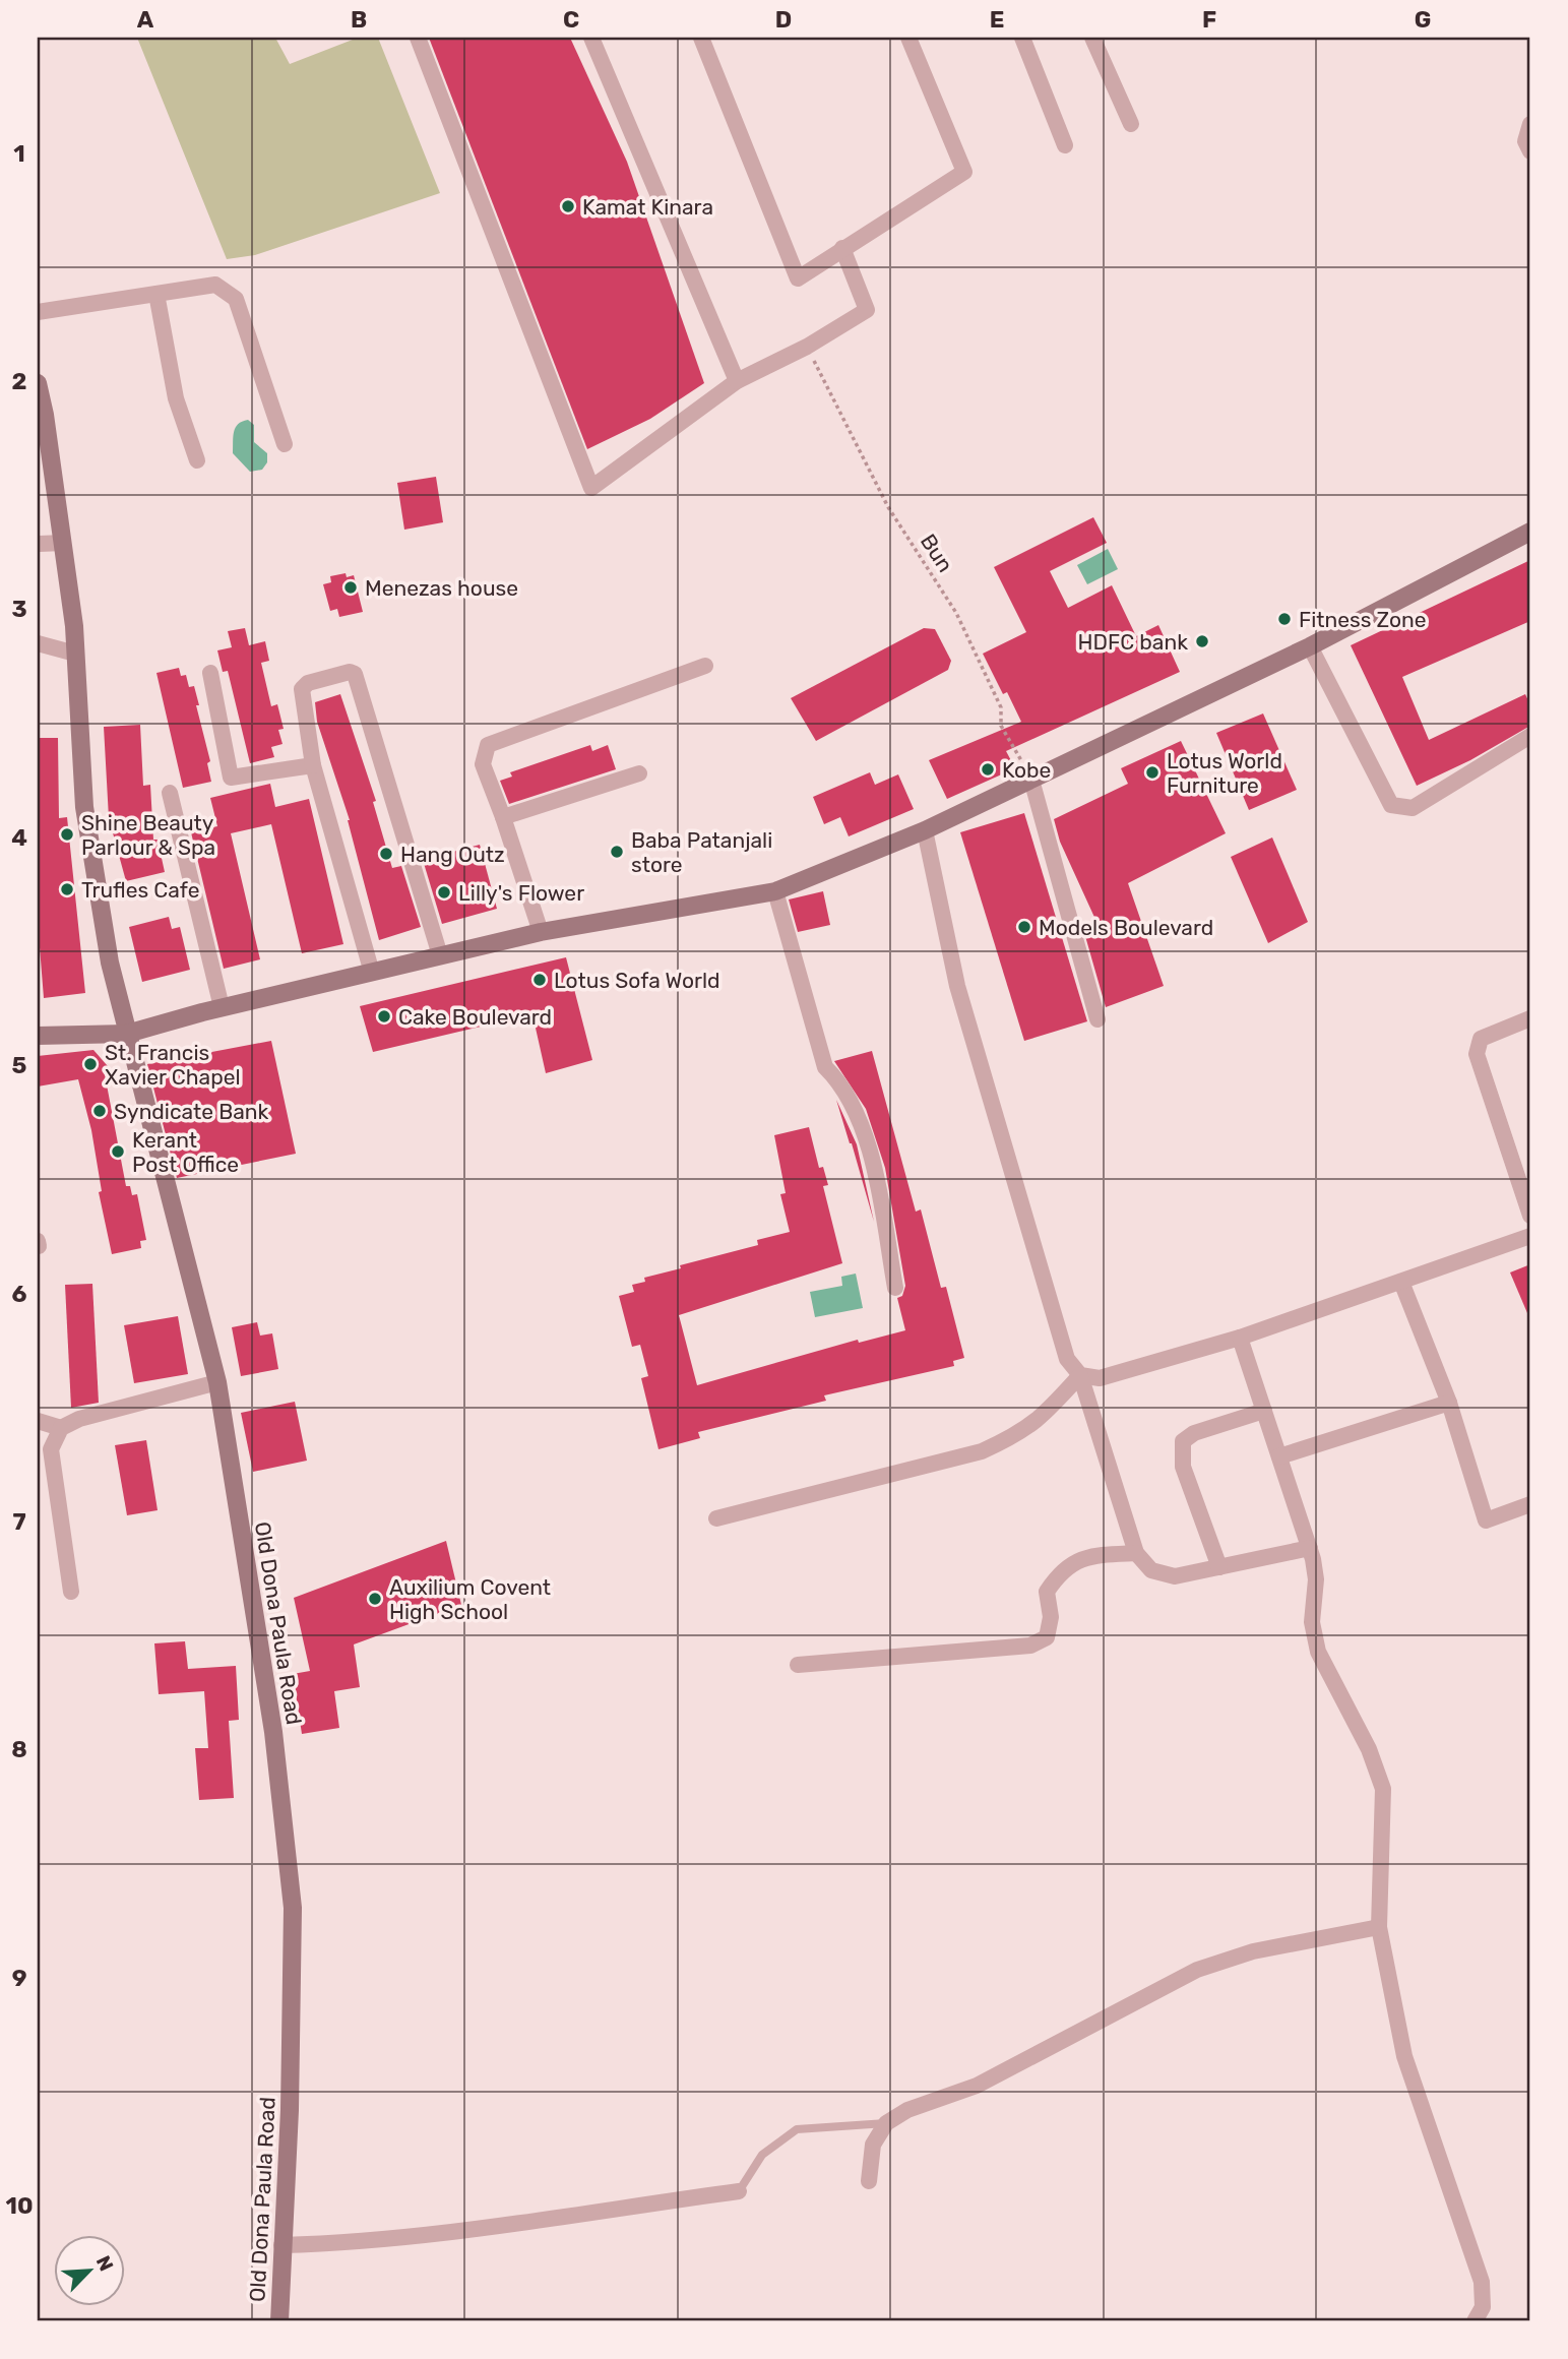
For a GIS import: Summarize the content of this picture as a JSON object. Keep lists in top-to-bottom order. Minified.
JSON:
{"streets":{"main road":["Old Dona Paula Road"],"path":["Bun"]},"places":["Kamat Kinara","Menezas house","Fitness Zone","HDFC bank","Kobe","Lotus World Furniture","Shine Beauty Parlour & Spa","Baba Patanjali store","Hang Outz","Trufles Cafe","Lilly's Flower","Models Boulevard","Lotus Sofa World","Cake Boulevard","St. Francis Xavier Chapel","Syndicate Bank","Kerant Post Office","Auxilium Covent High School"],"north":"top right","grid":{"columns":["A","B","C","D","E","F","G"],"rows":["1","2","3","4","5","6","7","8","9","10"]}}
